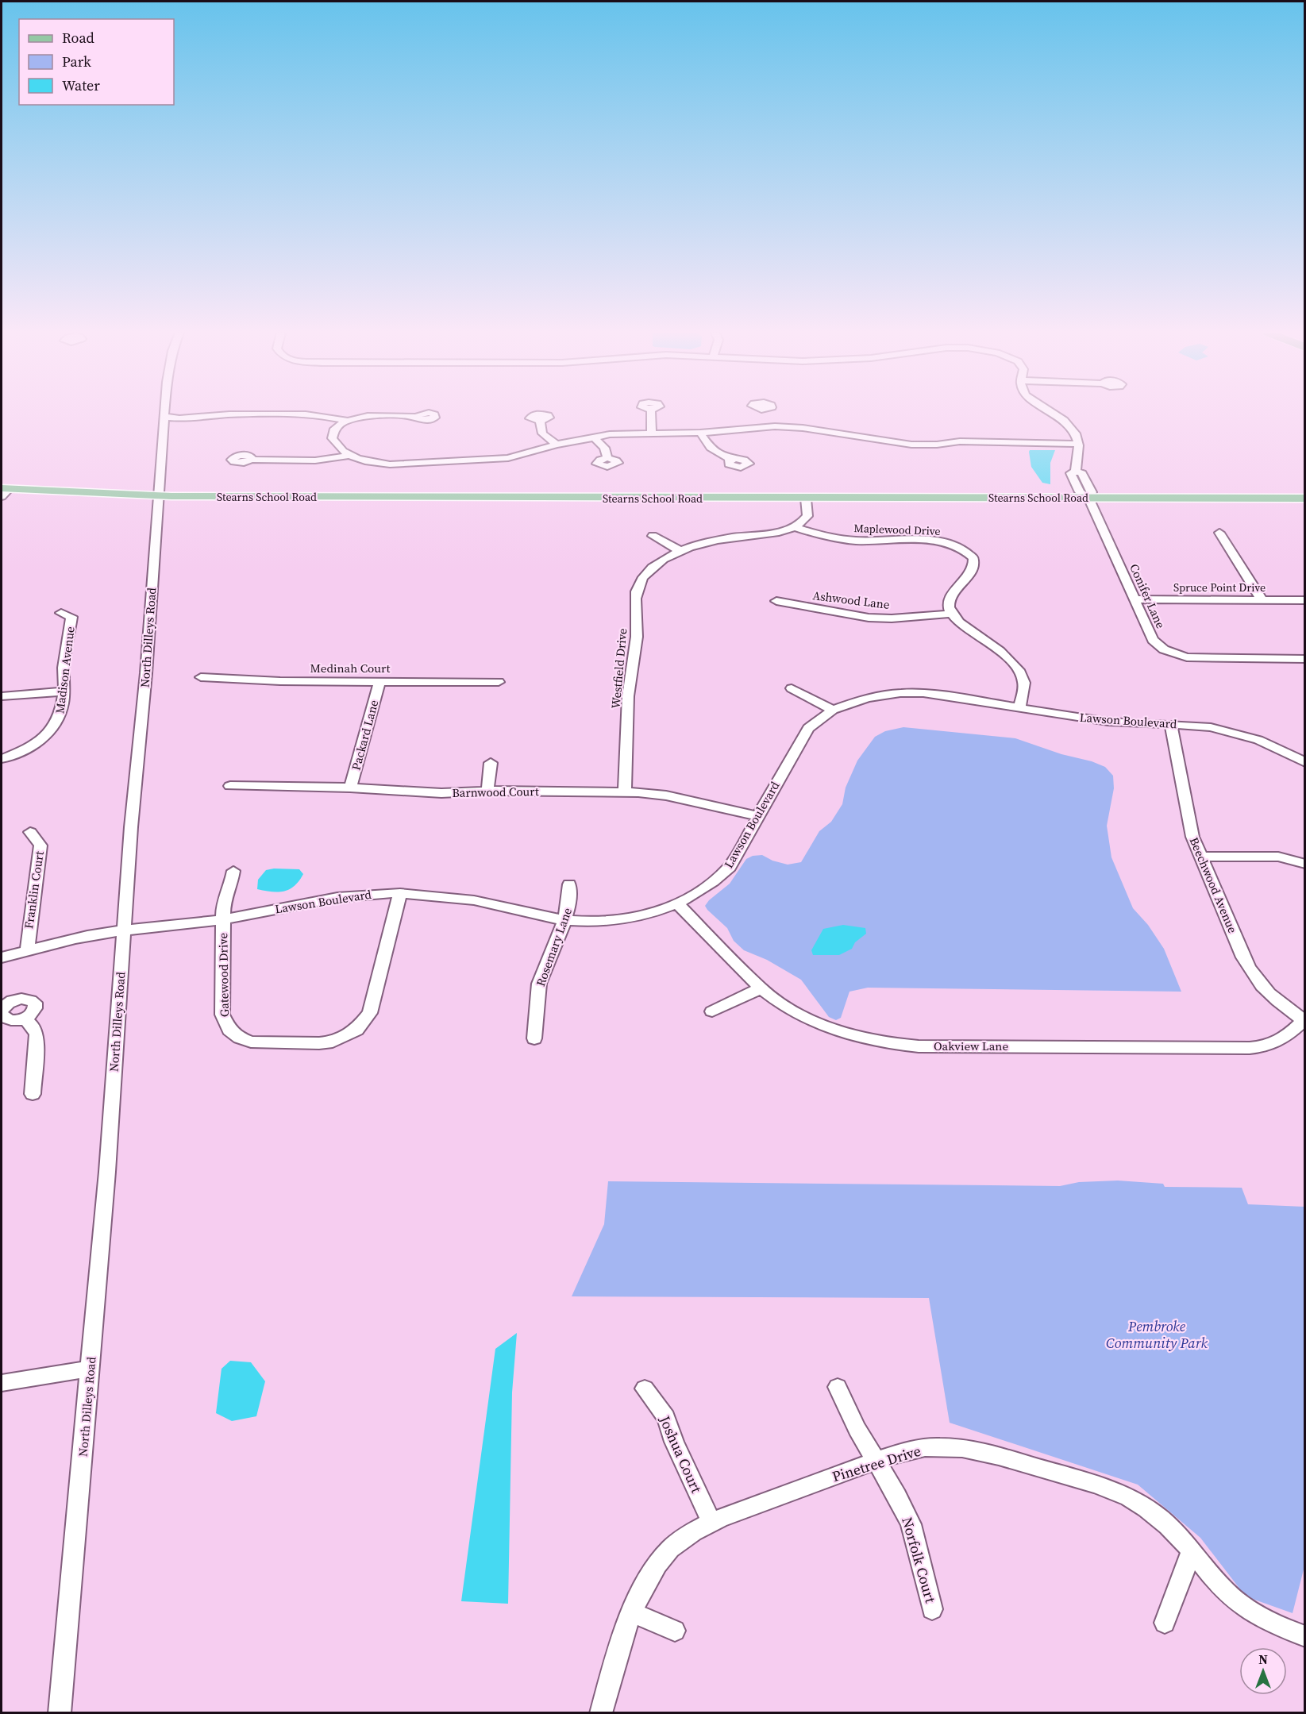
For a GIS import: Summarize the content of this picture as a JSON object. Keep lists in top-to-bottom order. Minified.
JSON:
{"streets":{"main road":["Stearns School Road"],"street":["Maplewood Drive","Spruce Point Drive","Conifer Lane","Ashwood Lane","North Dilleys Road","Medinah Court","Westfield Drive","Madison Avenue","Lawson Boulevard","Packard Lane","Barnwood Court","Beechwood Avenue","Franklin Court","Rosemary Lane","Gatewood Drive","Oakview Lane","Joshua Court","Pinetree Drive","Norfolk Court"]},"crossings":[["Stearns School Road","Conifer Lane"],["Stearns School Road","North Dilleys Road"],["Maplewood Drive","Ashwood Lane"],["Maplewood Drive","Westfield Drive"],["Spruce Point Drive","Conifer Lane"],["North Dilleys Road","Lawson Boulevard"],["Medinah Court","Packard Lane"],["Westfield Drive","Barnwood Court"],["Lawson Boulevard","Barnwood Court"],["Lawson Boulevard","Beechwood Avenue"],["Lawson Boulevard","Franklin Court"],["Lawson Boulevard","Rosemary Lane"],["Lawson Boulevard","Gatewood Drive"],["Lawson Boulevard","Oakview Lane"],["Packard Lane","Barnwood Court"],["Beechwood Avenue","Oakview Lane"],["Joshua Court","Pinetree Drive"],["Pinetree Drive","Norfolk Court"]],"parks":["Pembroke Community Park"],"legend":["Road","Park","Water"],"north":"top"}
